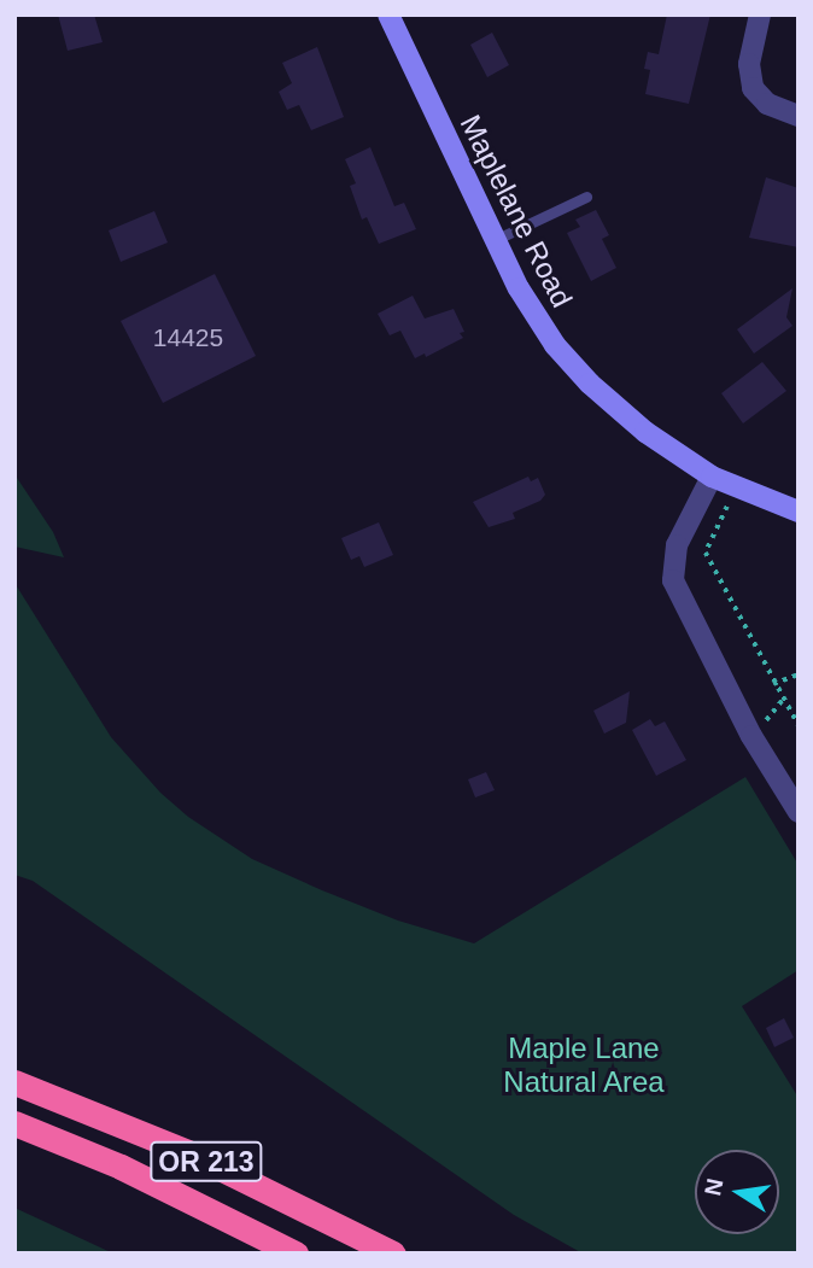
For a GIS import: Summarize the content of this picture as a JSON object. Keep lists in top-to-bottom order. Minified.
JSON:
{"streets":{"highway":["OR 213"],"main road":["Maplelane Road"]},"parks":["Maple Lane Natural Area"],"house_numbers":["14425"],"north":"left"}
